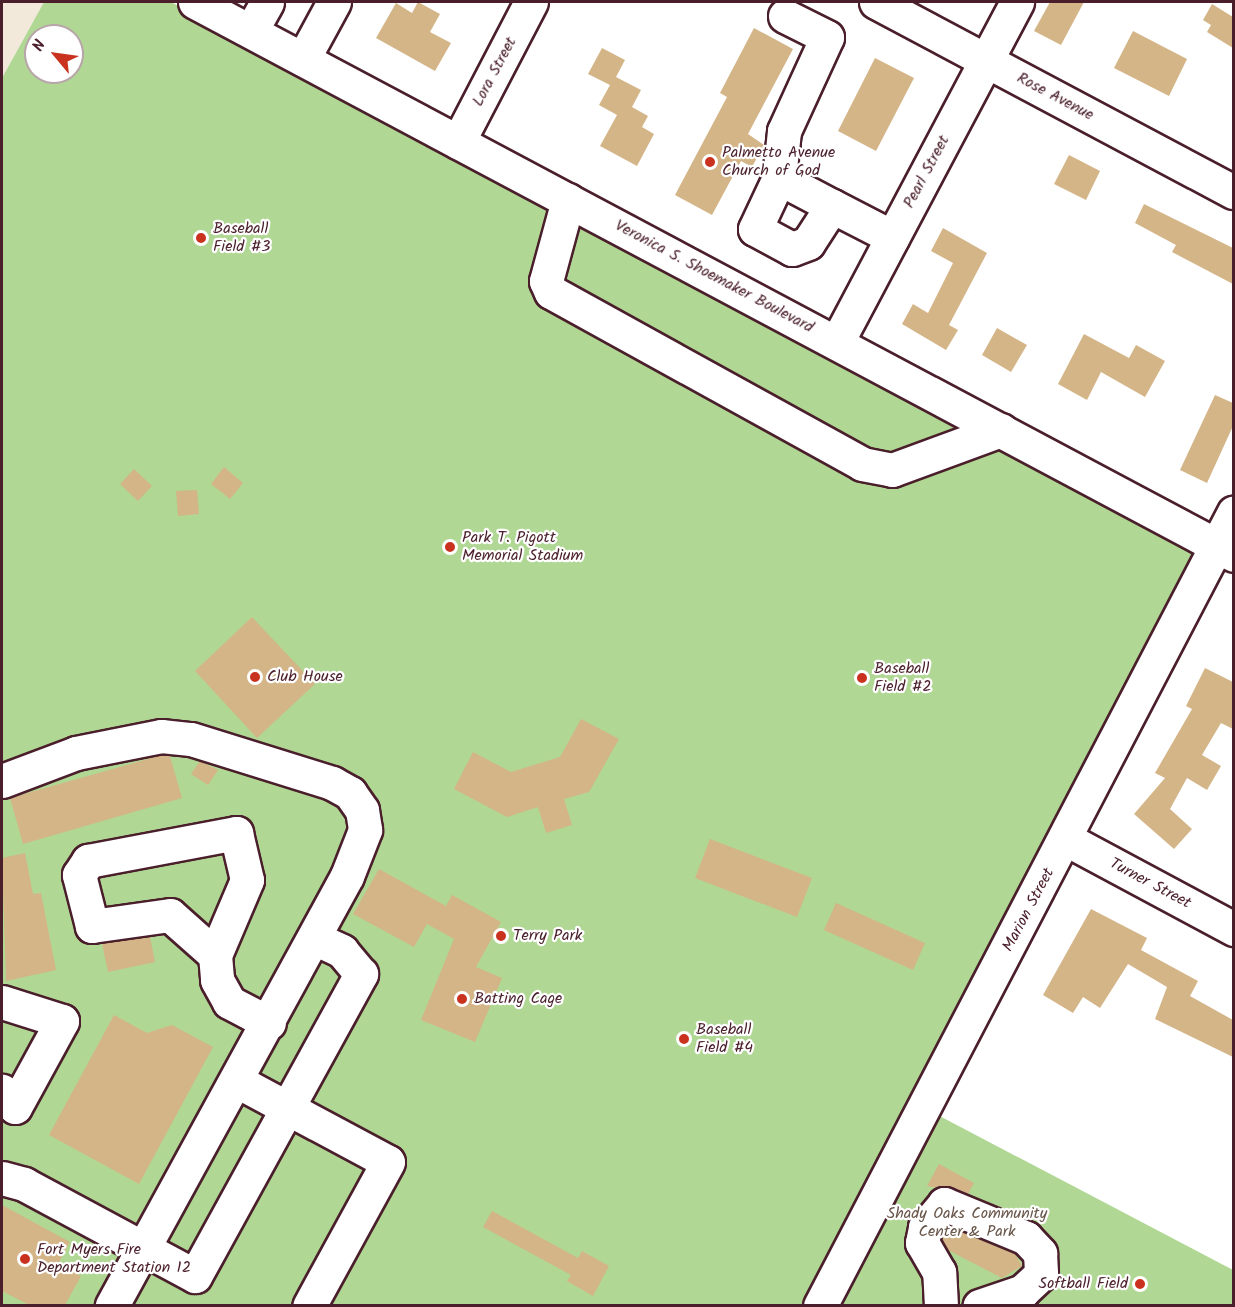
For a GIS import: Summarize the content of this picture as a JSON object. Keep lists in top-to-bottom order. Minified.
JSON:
{"streets":{"street":["Lora Street","Rose Avenue","Pearl Street","Veronica S. Shoemaker Boulevard","Turner Street","Marion Street"]},"crossings":[["Lora Street","Veronica S. Shoemaker Boulevard"],["Rose Avenue","Pearl Street"],["Pearl Street","Veronica S. Shoemaker Boulevard"],["Veronica S. Shoemaker Boulevard","Marion Street"],["Turner Street","Marion Street"]],"parks":["Shady Oaks Community Center & Park"],"places":["Palmetto Avenue Church of God","Baseball Field #3","Park T. Pigott Memorial Stadium","Club House","Baseball Field #2","Terry Park","Batting Cage","Baseball Field #4","Fort Myers Fire Department Station 12","Softball Field"],"north":"top left"}
